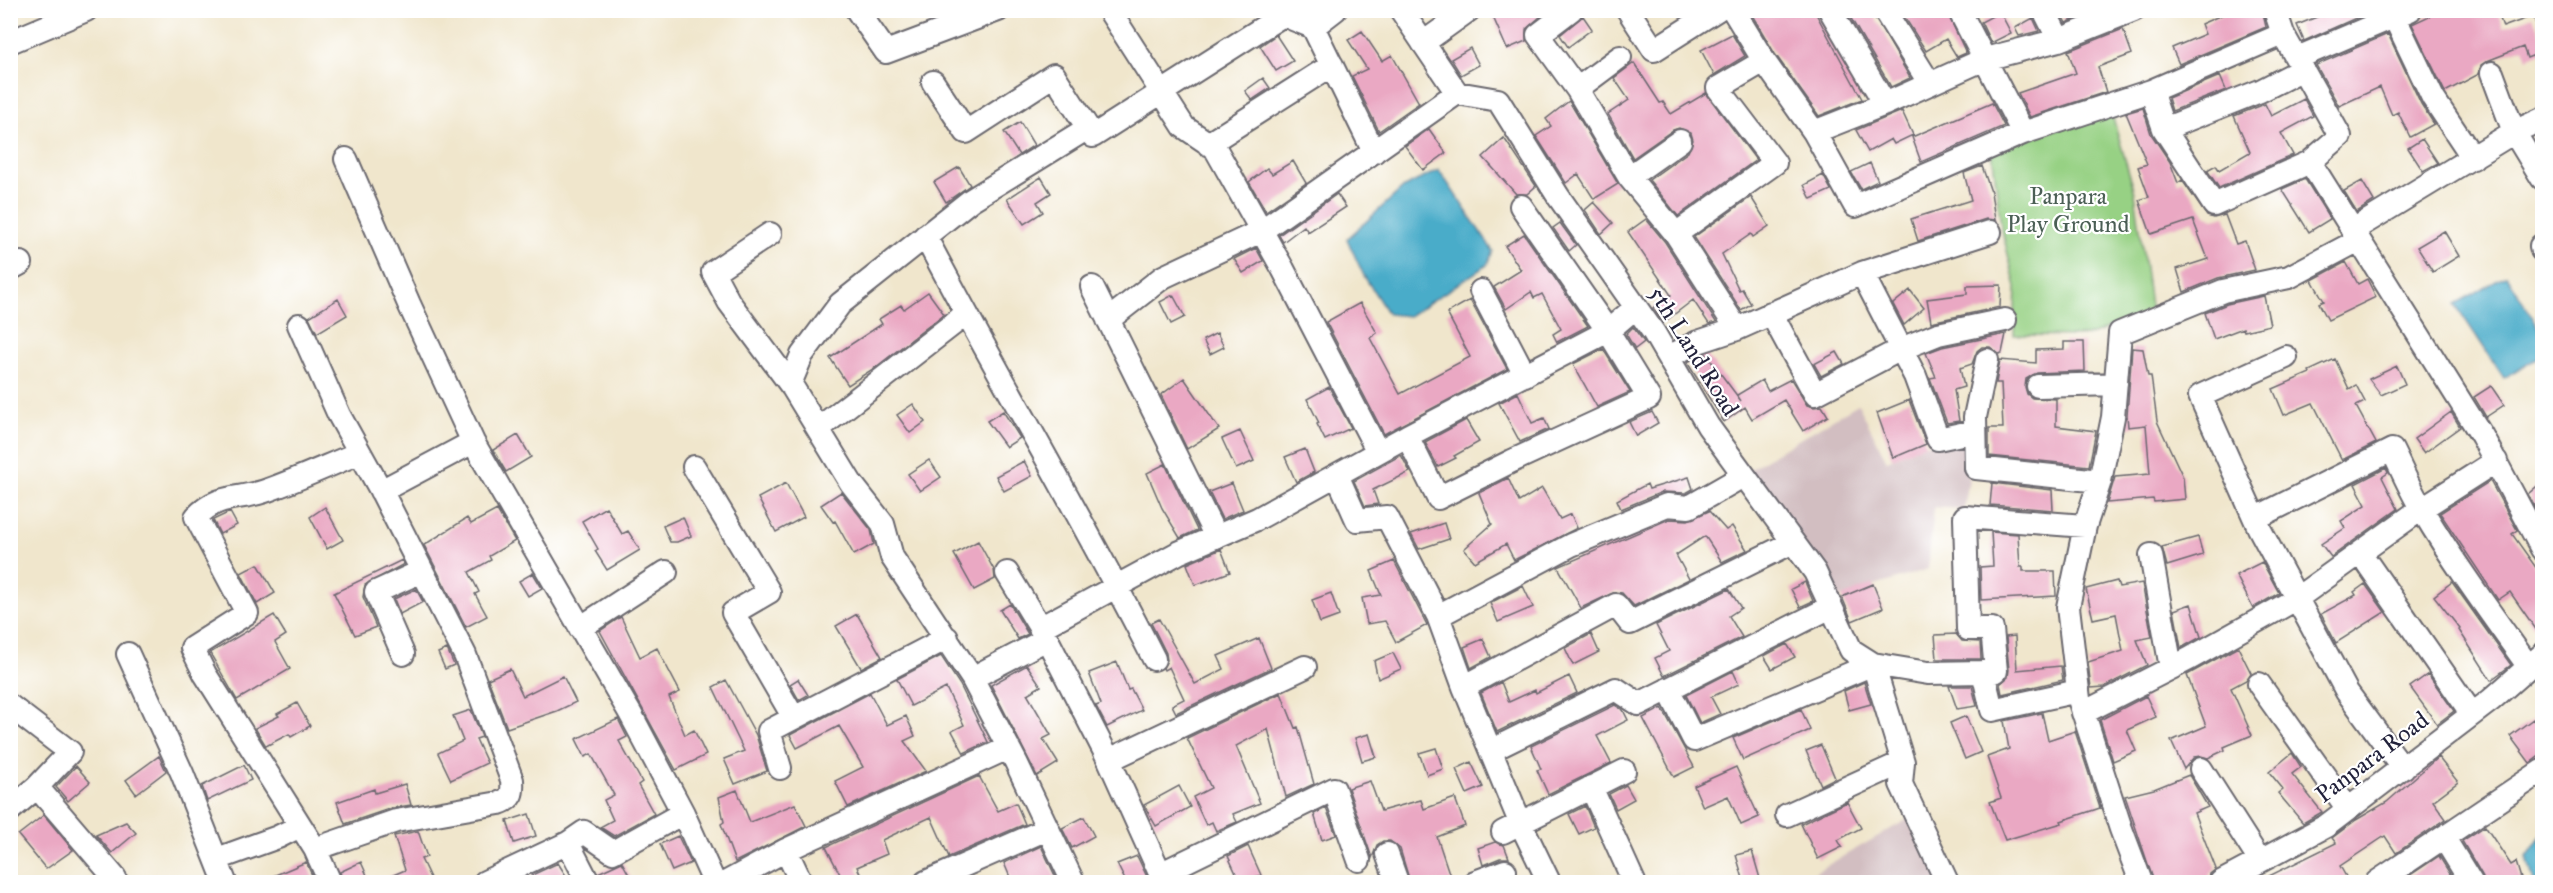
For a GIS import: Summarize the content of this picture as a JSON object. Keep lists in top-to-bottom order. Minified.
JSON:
{"streets":{"street":["5th Land Road","Panpara Road"]},"parks":["Panpara Play Ground"]}
